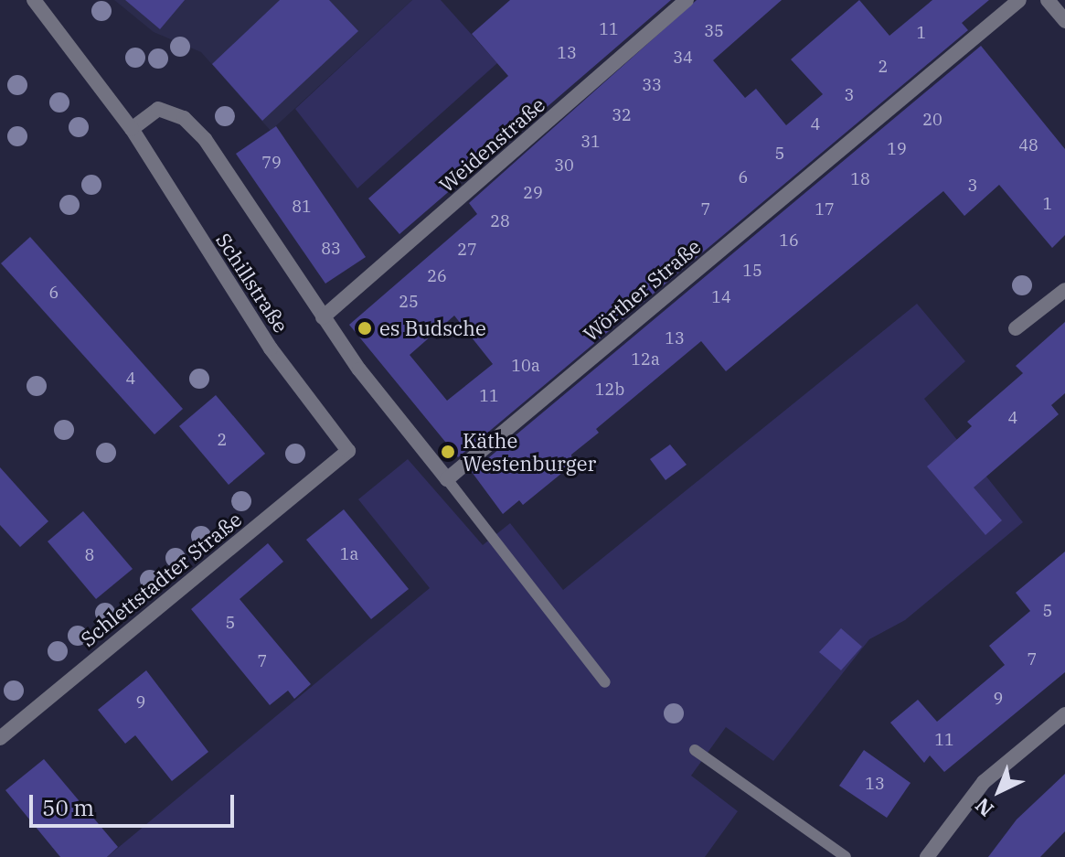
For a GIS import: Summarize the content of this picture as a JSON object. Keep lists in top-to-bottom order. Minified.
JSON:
{"streets":{"street":["Weidenstraße","Schillstraße","Wörther Straße","Schlettstadter Straße"]},"crossings":[["Weidenstraße","Schillstraße"],["Schillstraße","Schlettstadter Straße"]],"places":["es Budsche","Käthe Westenburger"],"house_numbers":["11","35","1","13","34","2","33","3","32","20","4","31","48","19","5","79","30","6","18","3","29","1","81","7","17","28","16","83","27","15","26","6","14","25","13","12a","10a","4","12b","11","4","2","1a","8","5","5","7","7","9","9","11","13"],"scale_bar":"50 m","north":"bottom left"}
